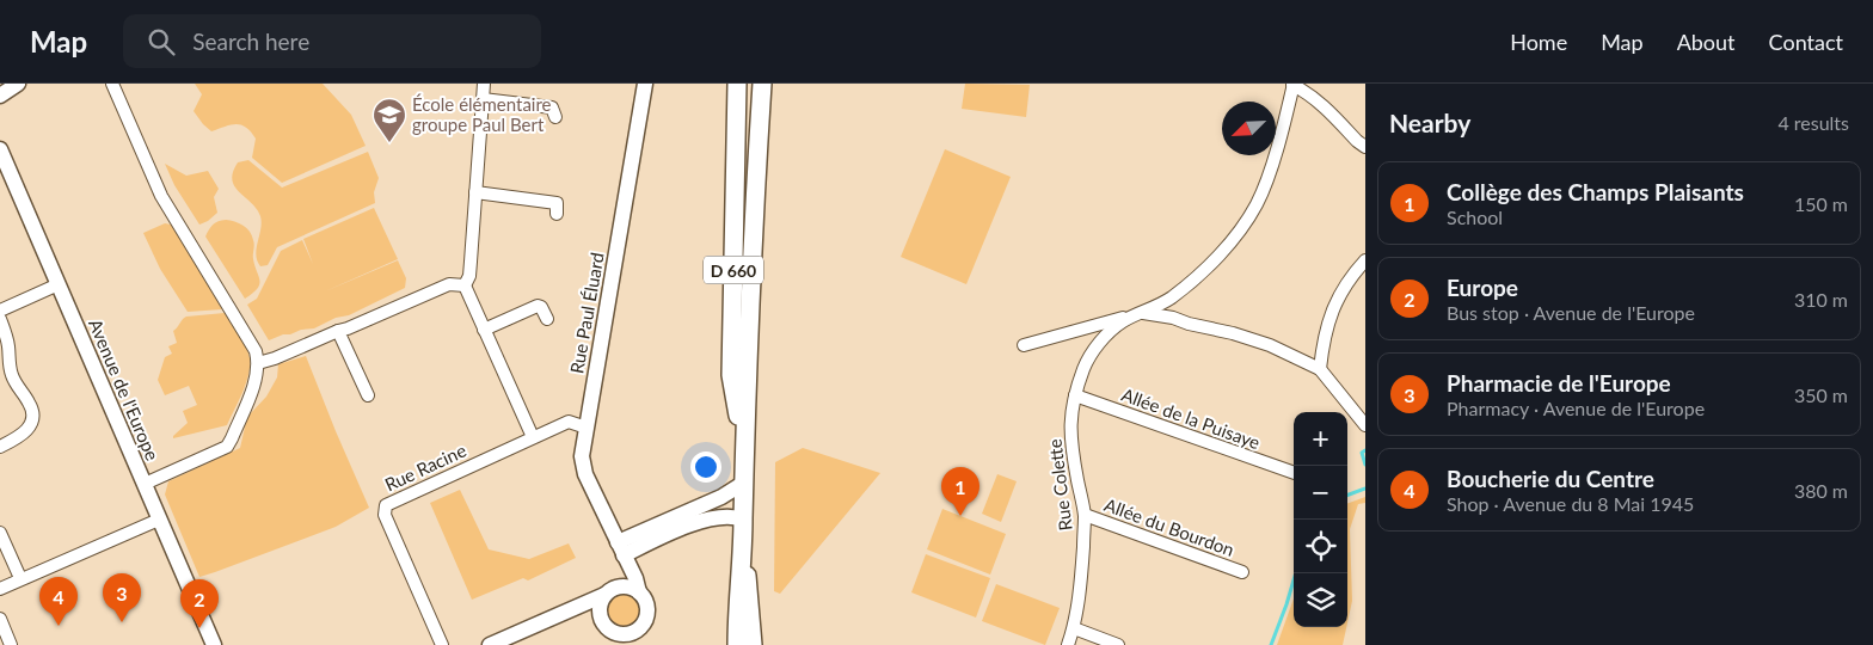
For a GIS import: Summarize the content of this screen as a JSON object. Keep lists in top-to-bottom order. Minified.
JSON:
{"streets":{"main road":["D 660"],"street":["Rue Paul Éluard","Avenue de l'Europe","Allée de la Puisaye","Rue Racine","Rue Colette","Allée du Bourdon"]},"crossings":[["Rue Paul Éluard","Rue Racine"],["Allée de la Puisaye","Rue Colette"],["Rue Colette","Allée du Bourdon"]],"places":{"school or university":["École élémentaire groupe Paul Bert"]},"north":"bottom left","page":{"header":"Map","search":"Search here","nav":["Home","Map","About","Contact"],"heading":["Nearby","4 results"],"list":[{"mark":"1","name":"Collège des Champs Plaisants","note":"School","value":"150 m"},{"mark":"2","name":"Europe","note":"Bus stop · Avenue de l'Europe","value":"310 m"},{"mark":"3","name":"Pharmacie de l'Europe","note":"Pharmacy · Avenue de l'Europe","value":"350 m"},{"mark":"4","name":"Boucherie du Centre","note":"Shop · Avenue du 8 Mai 1945","value":"380 m"}],"map_buttons":["+","−"],"pins":["1","3","4","2"]}}
